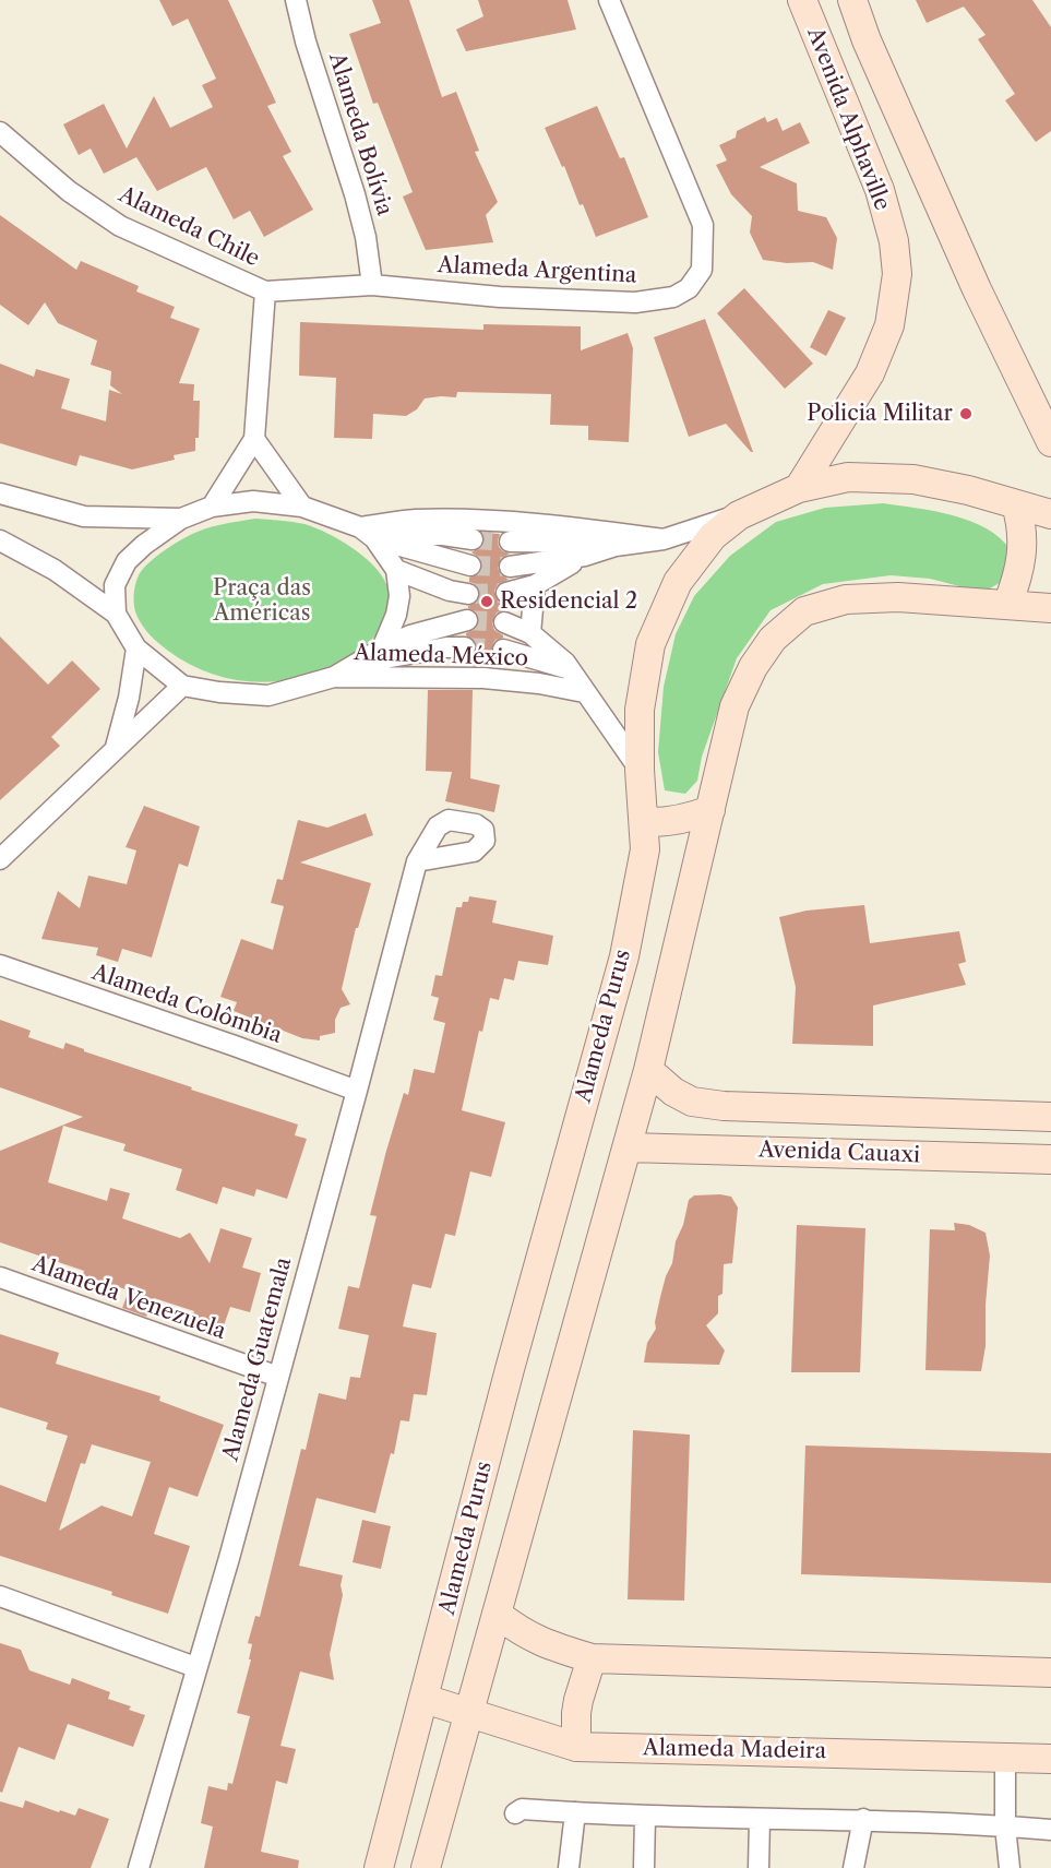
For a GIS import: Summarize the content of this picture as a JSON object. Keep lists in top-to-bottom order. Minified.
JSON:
{"streets":{"main road":["Avenida Alphaville","Alameda Purus","Avenida Cauaxi","Alameda Madeira"],"street":["Alameda Bolívia","Alameda Chile","Alameda Argentina","Alameda México","Alameda Colômbia","Alameda Venezuela","Alameda Guatemala"]},"crossings":[["Avenida Alphaville","Alameda Purus"],["Alameda Bolívia","Alameda Argentina"],["Alameda Chile","Alameda Argentina"],["Alameda Colômbia","Alameda Guatemala"],["Alameda Purus","Alameda Madeira"],["Alameda Venezuela","Alameda Guatemala"]],"parks":["Praça das Américas"],"places":["Policia Militar","Residencial 2"]}
